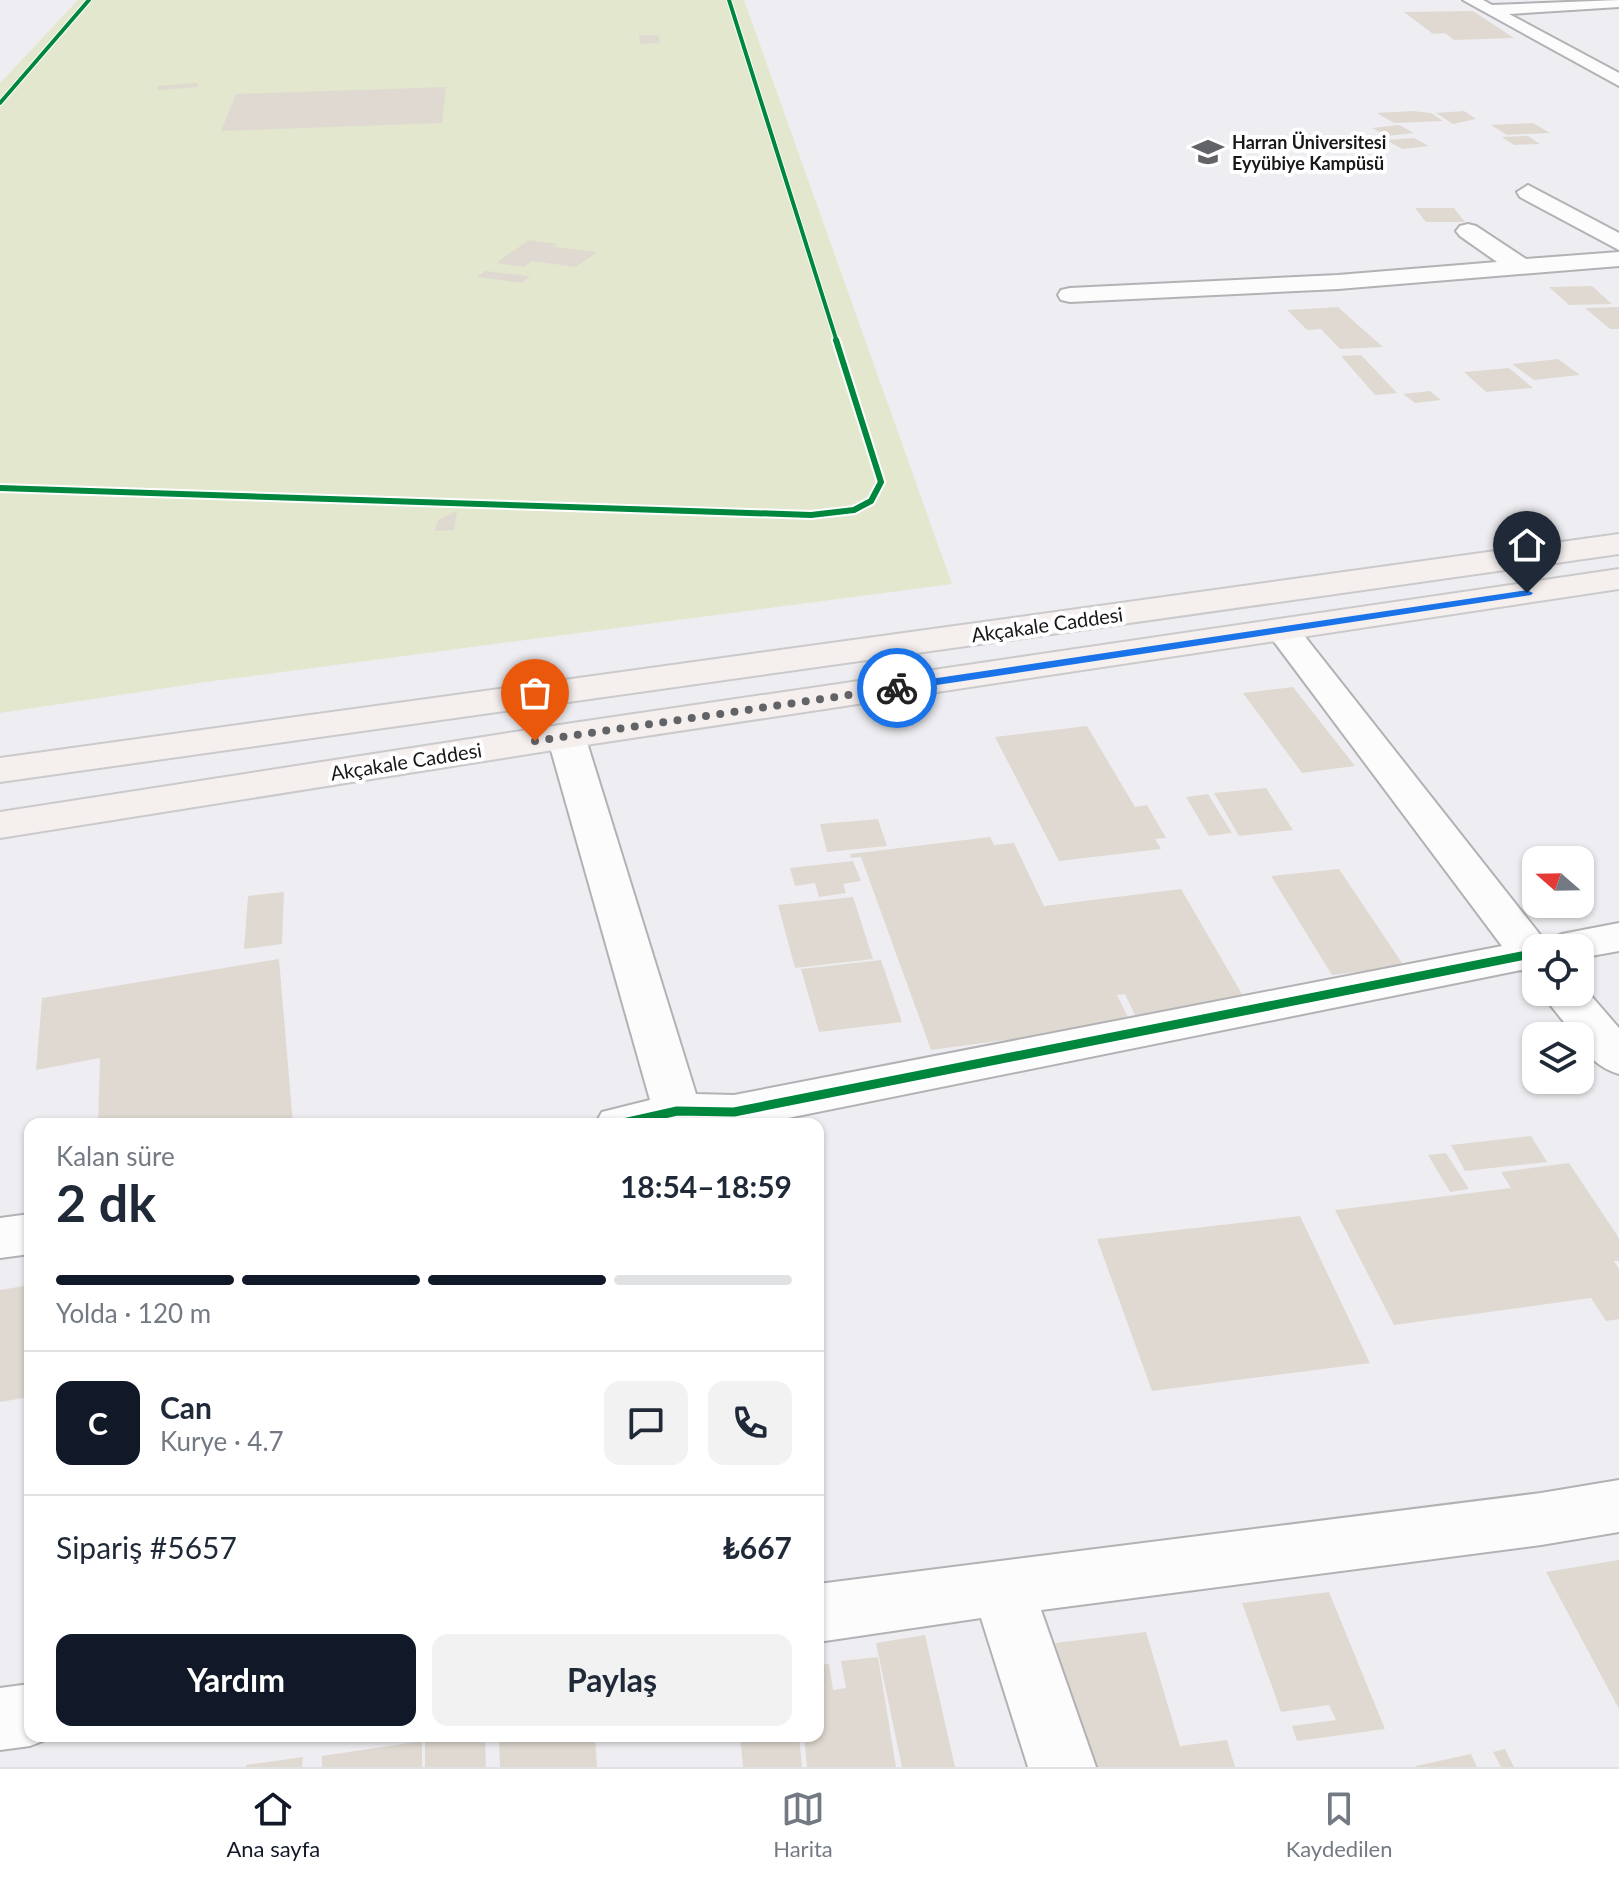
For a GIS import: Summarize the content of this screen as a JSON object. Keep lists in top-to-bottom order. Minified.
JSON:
{"streets":{"main road":["Akçakale Caddesi"]},"places":{"school or university":["Harran Üniversitesi Eyyübiye Kampüsü"]},"north":"left","page":{"heading":["2 dk","Kalan süre","18:54–18:59"],"panel":["Can","Kurye · 4.7","Sipariş #5657","₺667"],"bar":"Yolda · 120 m","round":"C","buttons":["Yardım","Paylaş"],"tabs":["Ana sayfa","Harita","Kaydedilen"]}}
